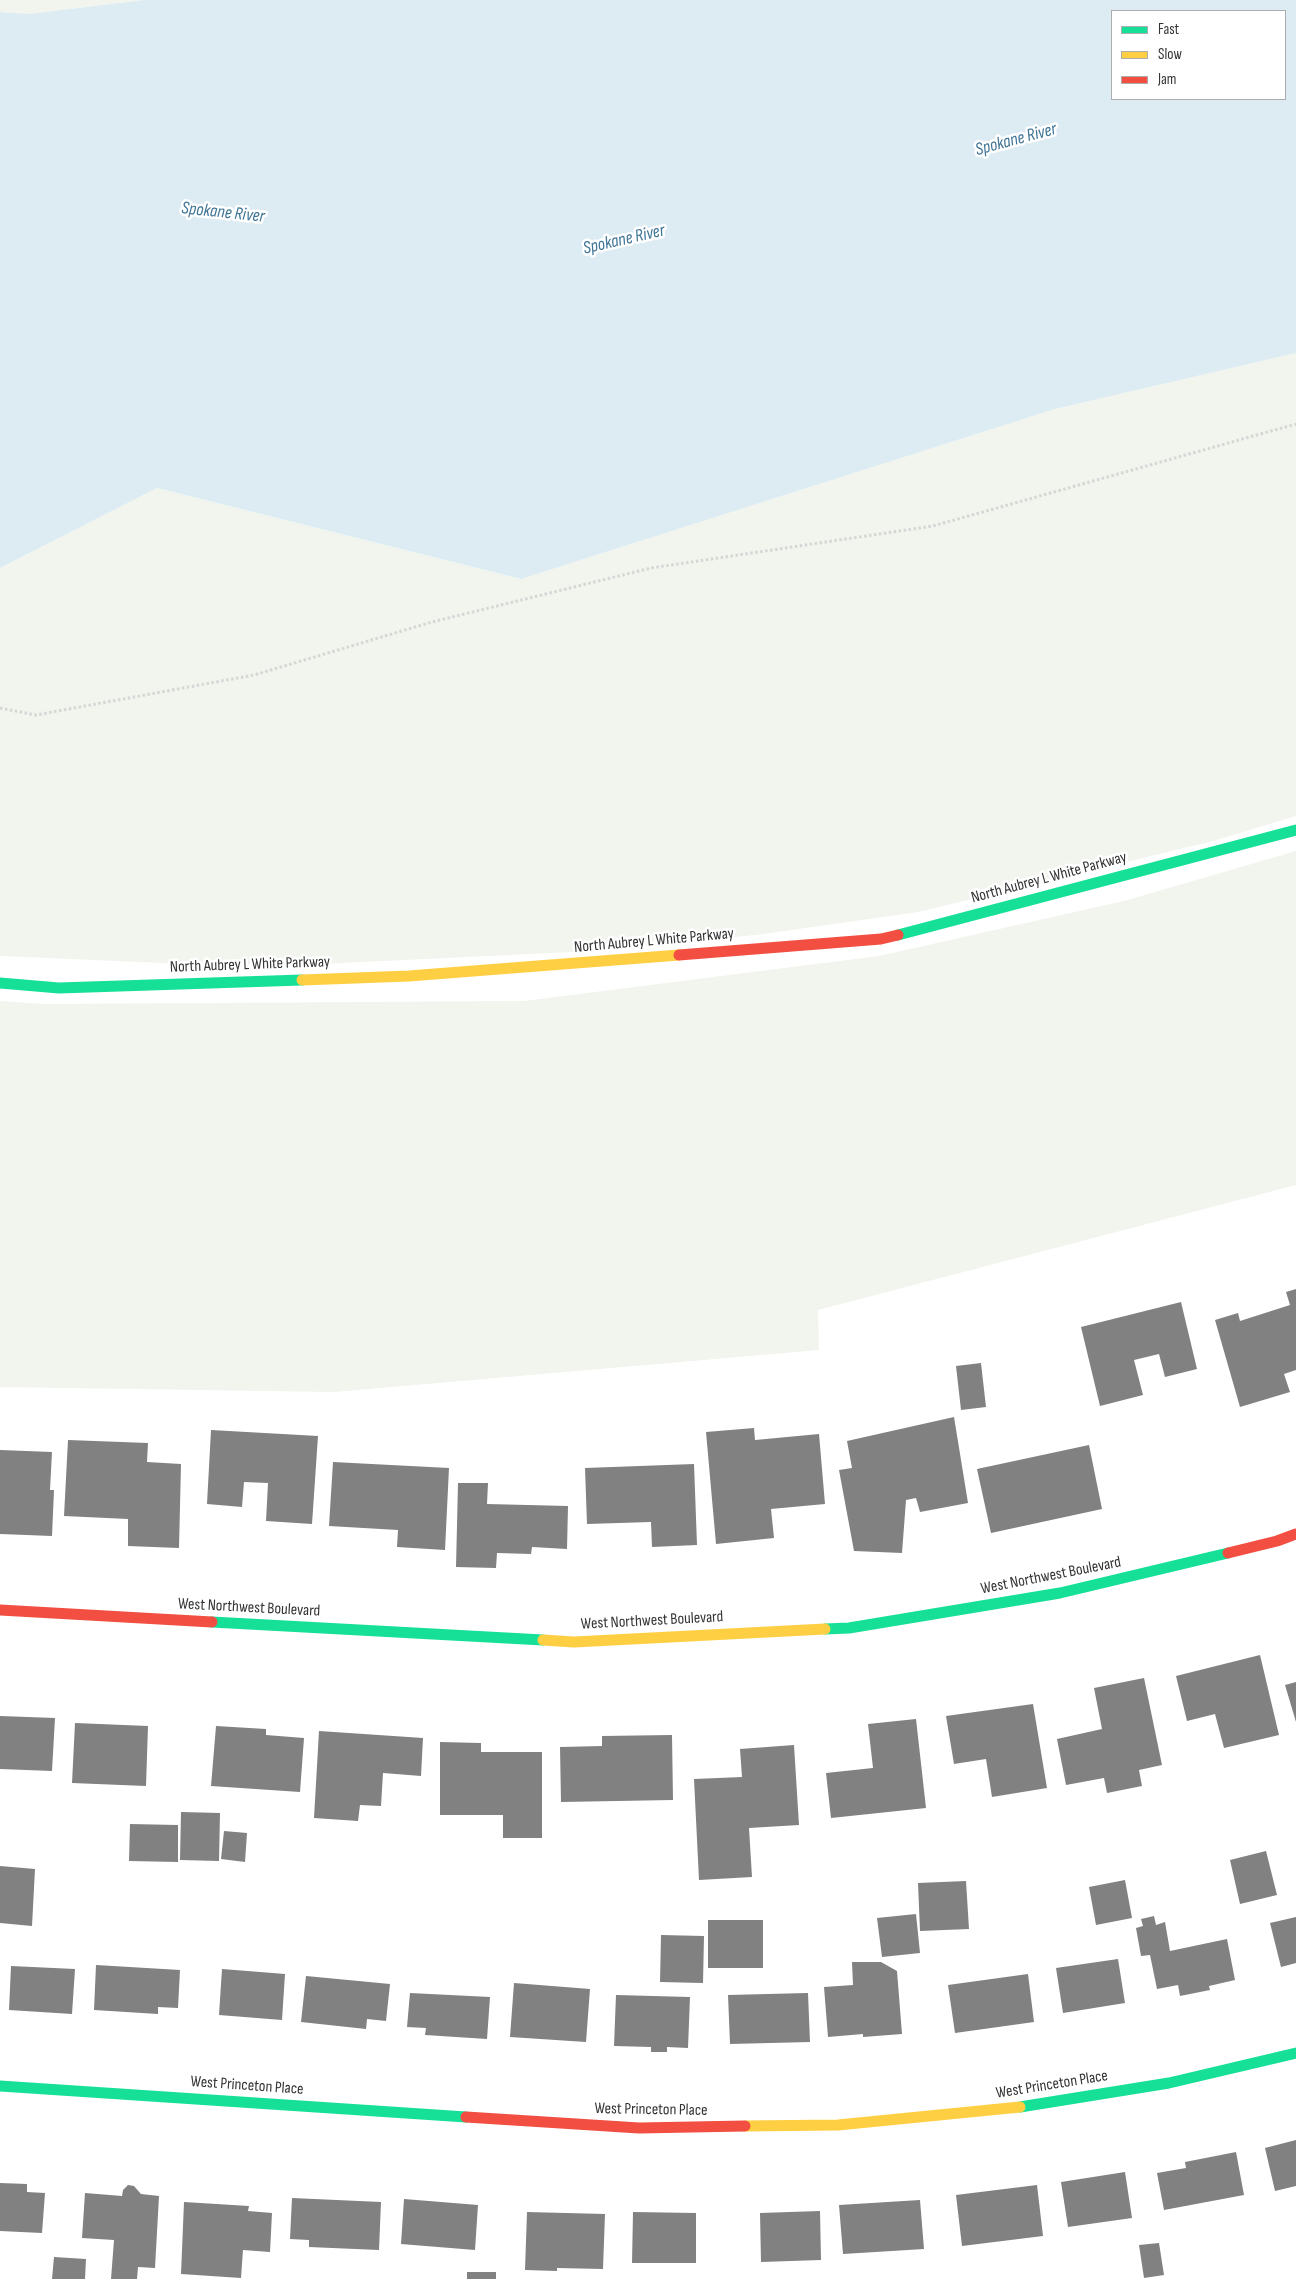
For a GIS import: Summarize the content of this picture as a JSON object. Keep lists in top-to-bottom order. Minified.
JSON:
{"streets":{"street":["North Aubrey L White Parkway","West Northwest Boulevard","West Princeton Place"]},"water":["Spokane River"],"legend":["Fast","Slow","Jam"]}
